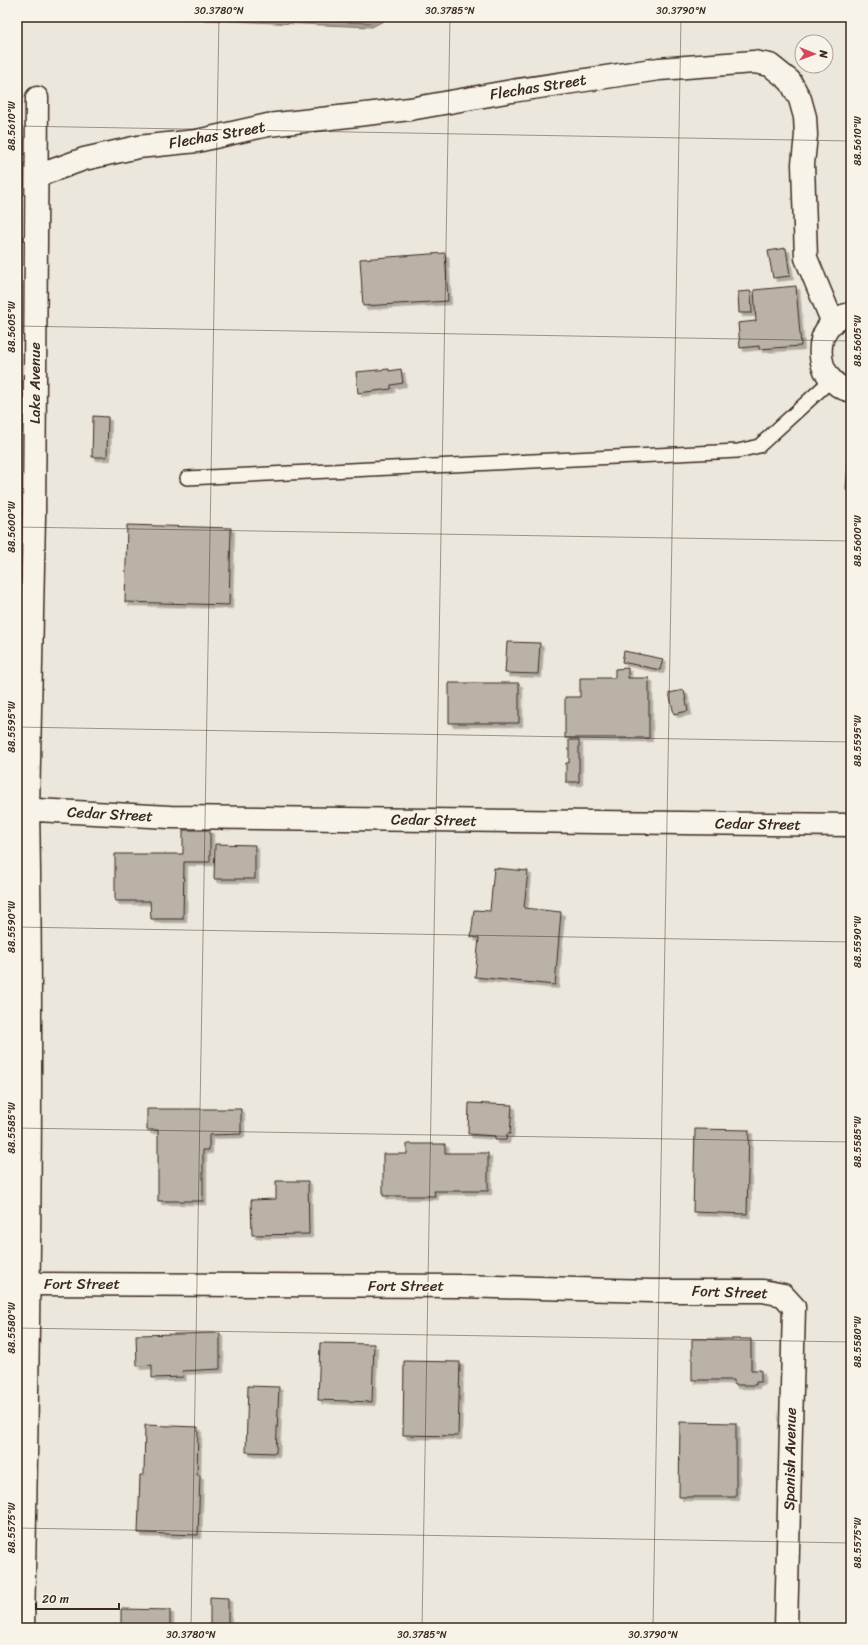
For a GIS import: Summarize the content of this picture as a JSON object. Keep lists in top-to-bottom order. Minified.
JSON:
{"streets":{"street":["Flechas Street","Lake Avenue","Cedar Street","Fort Street","Spanish Avenue"]},"crossings":[["Flechas Street","Lake Avenue"],["Lake Avenue","Cedar Street"],["Lake Avenue","Fort Street"],["Fort Street","Spanish Avenue"]],"scale_bar":"20 m","north":"right","coordinates":["30.3780°N","30.3785°N","30.3790°N","88.5610°W","88.5605°W","88.5600°W","88.5595°W","88.5590°W","88.5585°W","88.5580°W","88.5575°W"]}
